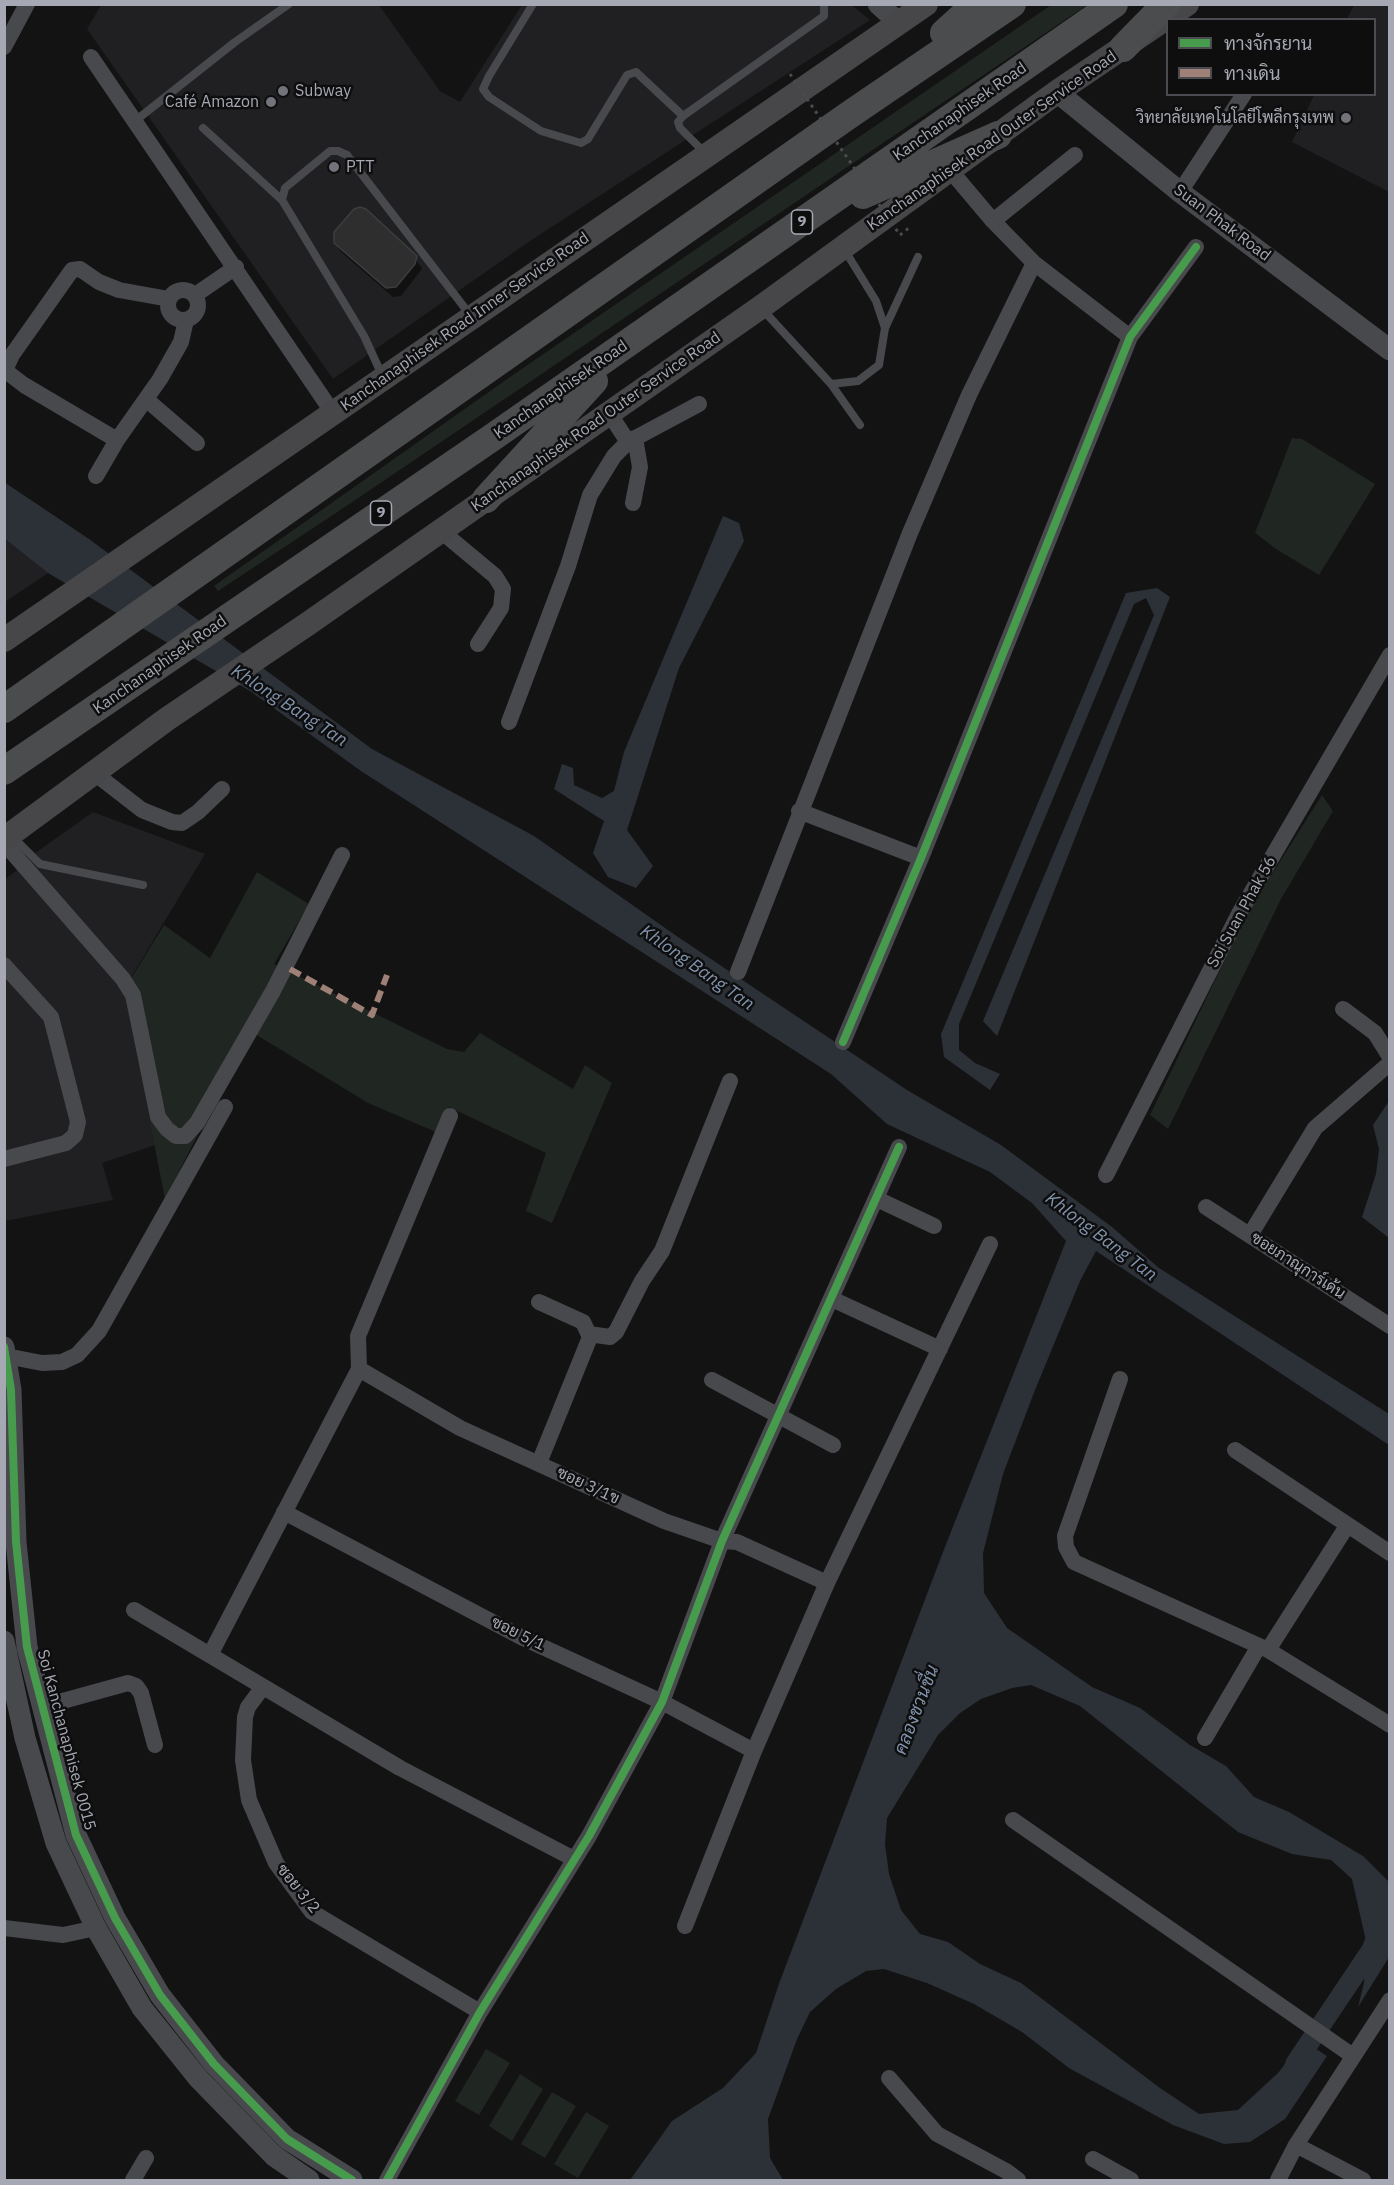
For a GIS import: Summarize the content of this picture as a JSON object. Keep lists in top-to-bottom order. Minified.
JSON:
{"streets":{"highway":["Kanchanaphisek Road","9"],"main road":["Kanchanaphisek Road Outer Service Road","Kanchanaphisek Road Inner Service Road"],"street":["Suan Phak Road","Soi Suan Phak 56","ซอยภาณุการ์เด้น","ซอย 3/1ข","ซอย 5/1","Soi Kanchanaphisek 0015","ซอย 3/2"]},"crossings":[["Kanchanaphisek Road Outer Service Road","Suan Phak Road"]],"water":["Khlong Bang Tan","คลองชวนชื่น"],"places":["Subway","Café Amazon","วิทยาลัยเทคโนโลยีโพลีกรุงเทพ","PTT"],"legend":["ทางจักรยาน","ทางเดิน"]}
